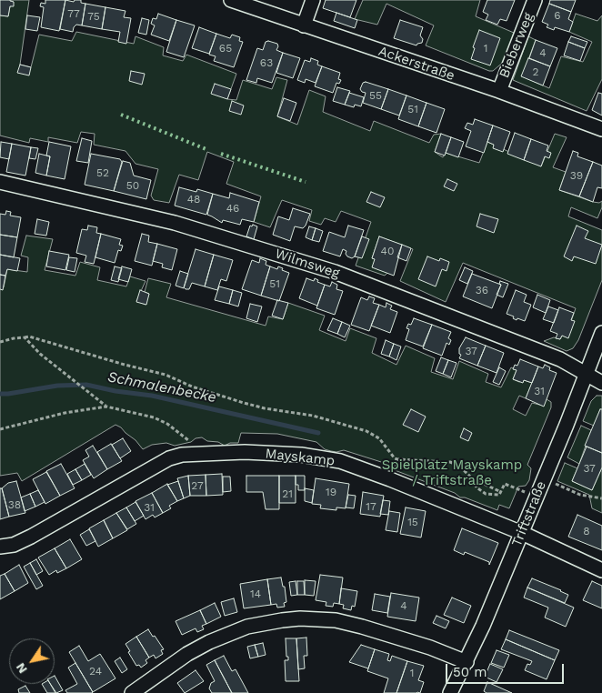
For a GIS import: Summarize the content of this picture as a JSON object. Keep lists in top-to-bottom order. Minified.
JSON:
{"streets":{"street":["Bieberweg","Ackerstraße","Wilmsweg","Mayskamp","Triftstraße"]},"crossings":[["Bieberweg","Ackerstraße"],["Wilmsweg","Triftstraße"],["Mayskamp","Triftstraße"]],"water":["Schmalenbecke"],"parks":["Spielplatz Mayskamp / Triftstraße"],"house_numbers":["77","6","75","65","1","4","63","2","55","51","52","39","50","48","46","40","51","36","37","31","37","27","19","21","38","17","31","15","8","14","4","24","1"],"scale_bar":"50 m","north":"bottom left"}
